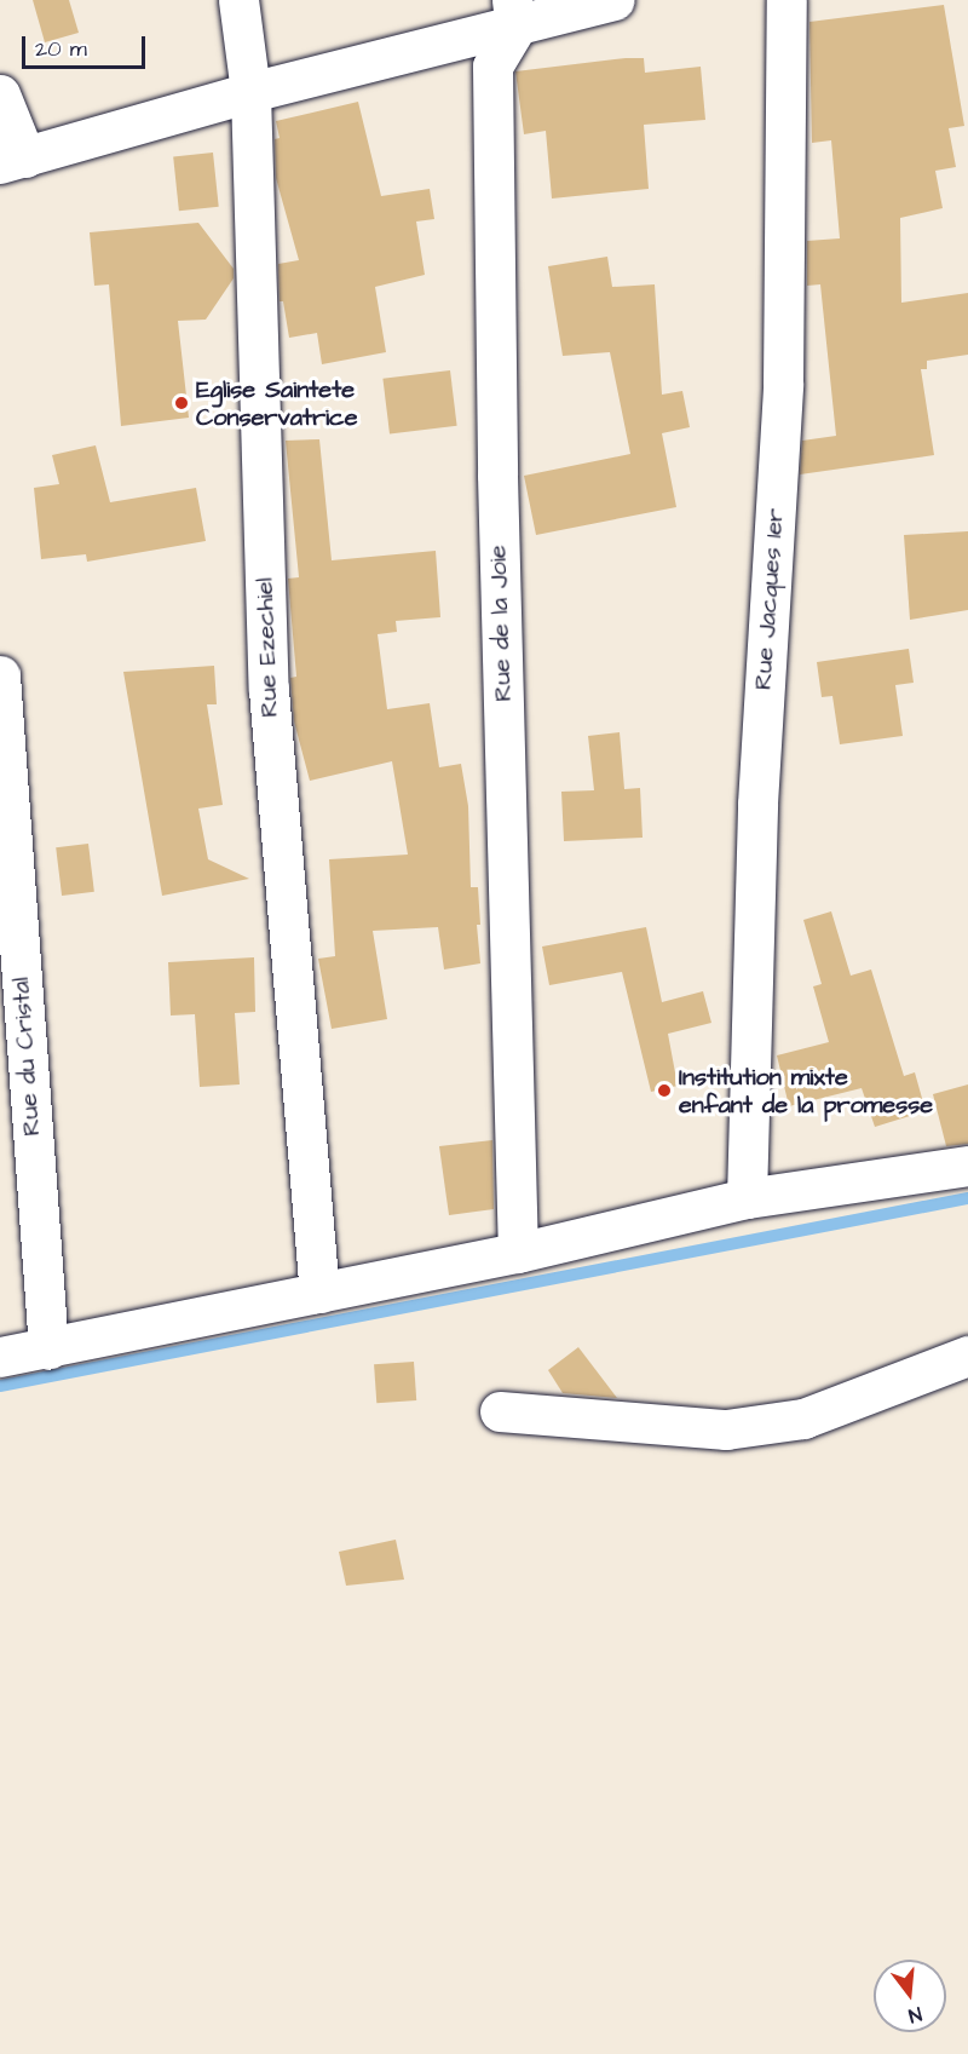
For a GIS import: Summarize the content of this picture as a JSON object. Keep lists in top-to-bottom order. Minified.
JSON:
{"streets":{"street":["Rue Jacques 1er","Rue de la Joie","Rue Ezechiel","Rue du Cristal"]},"places":["Eglise Saintete Conservatrice","Institution mixte enfant de la promesse"],"scale_bar":"20 m","north":"bottom"}
